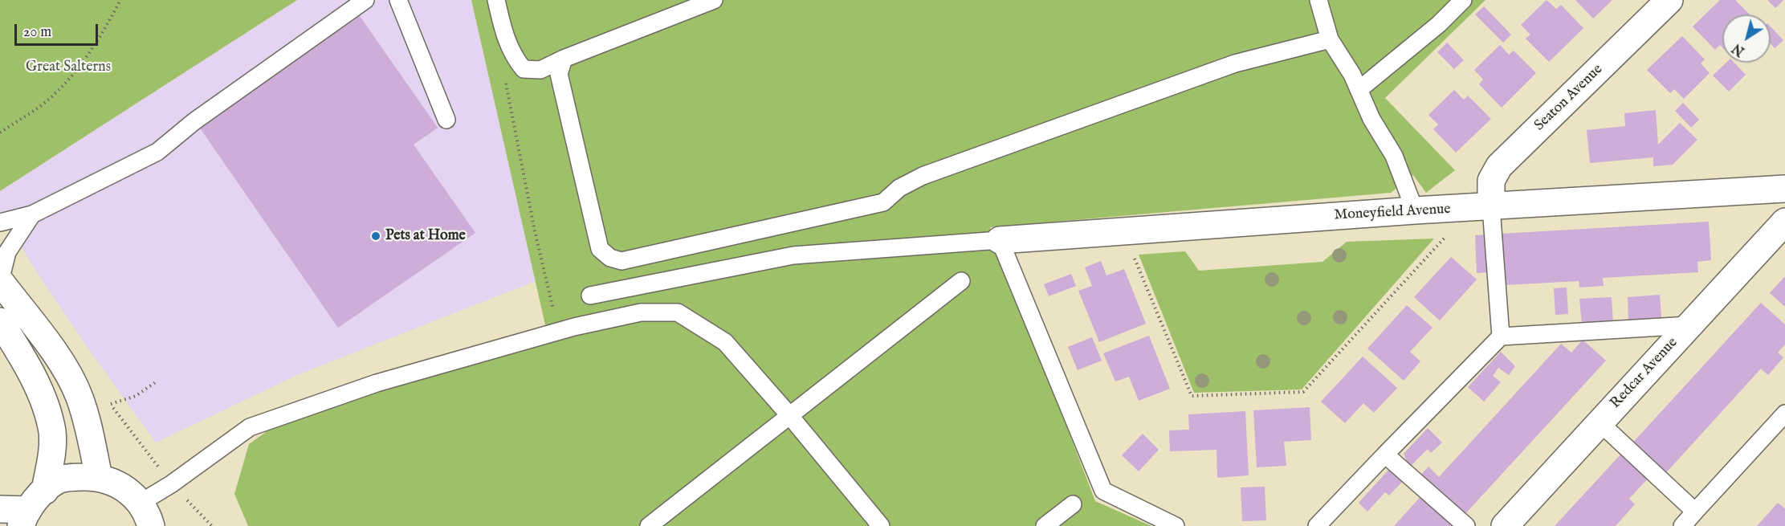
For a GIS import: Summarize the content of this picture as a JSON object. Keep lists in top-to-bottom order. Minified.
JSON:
{"streets":{"street":["Seaton Avenue","Moneyfield Avenue","Redcar Avenue"]},"crossings":[["Seaton Avenue","Moneyfield Avenue"]],"parks":["Great Salterns"],"places":["Pets at Home"],"scale_bar":"20 m","north":"bottom left"}
